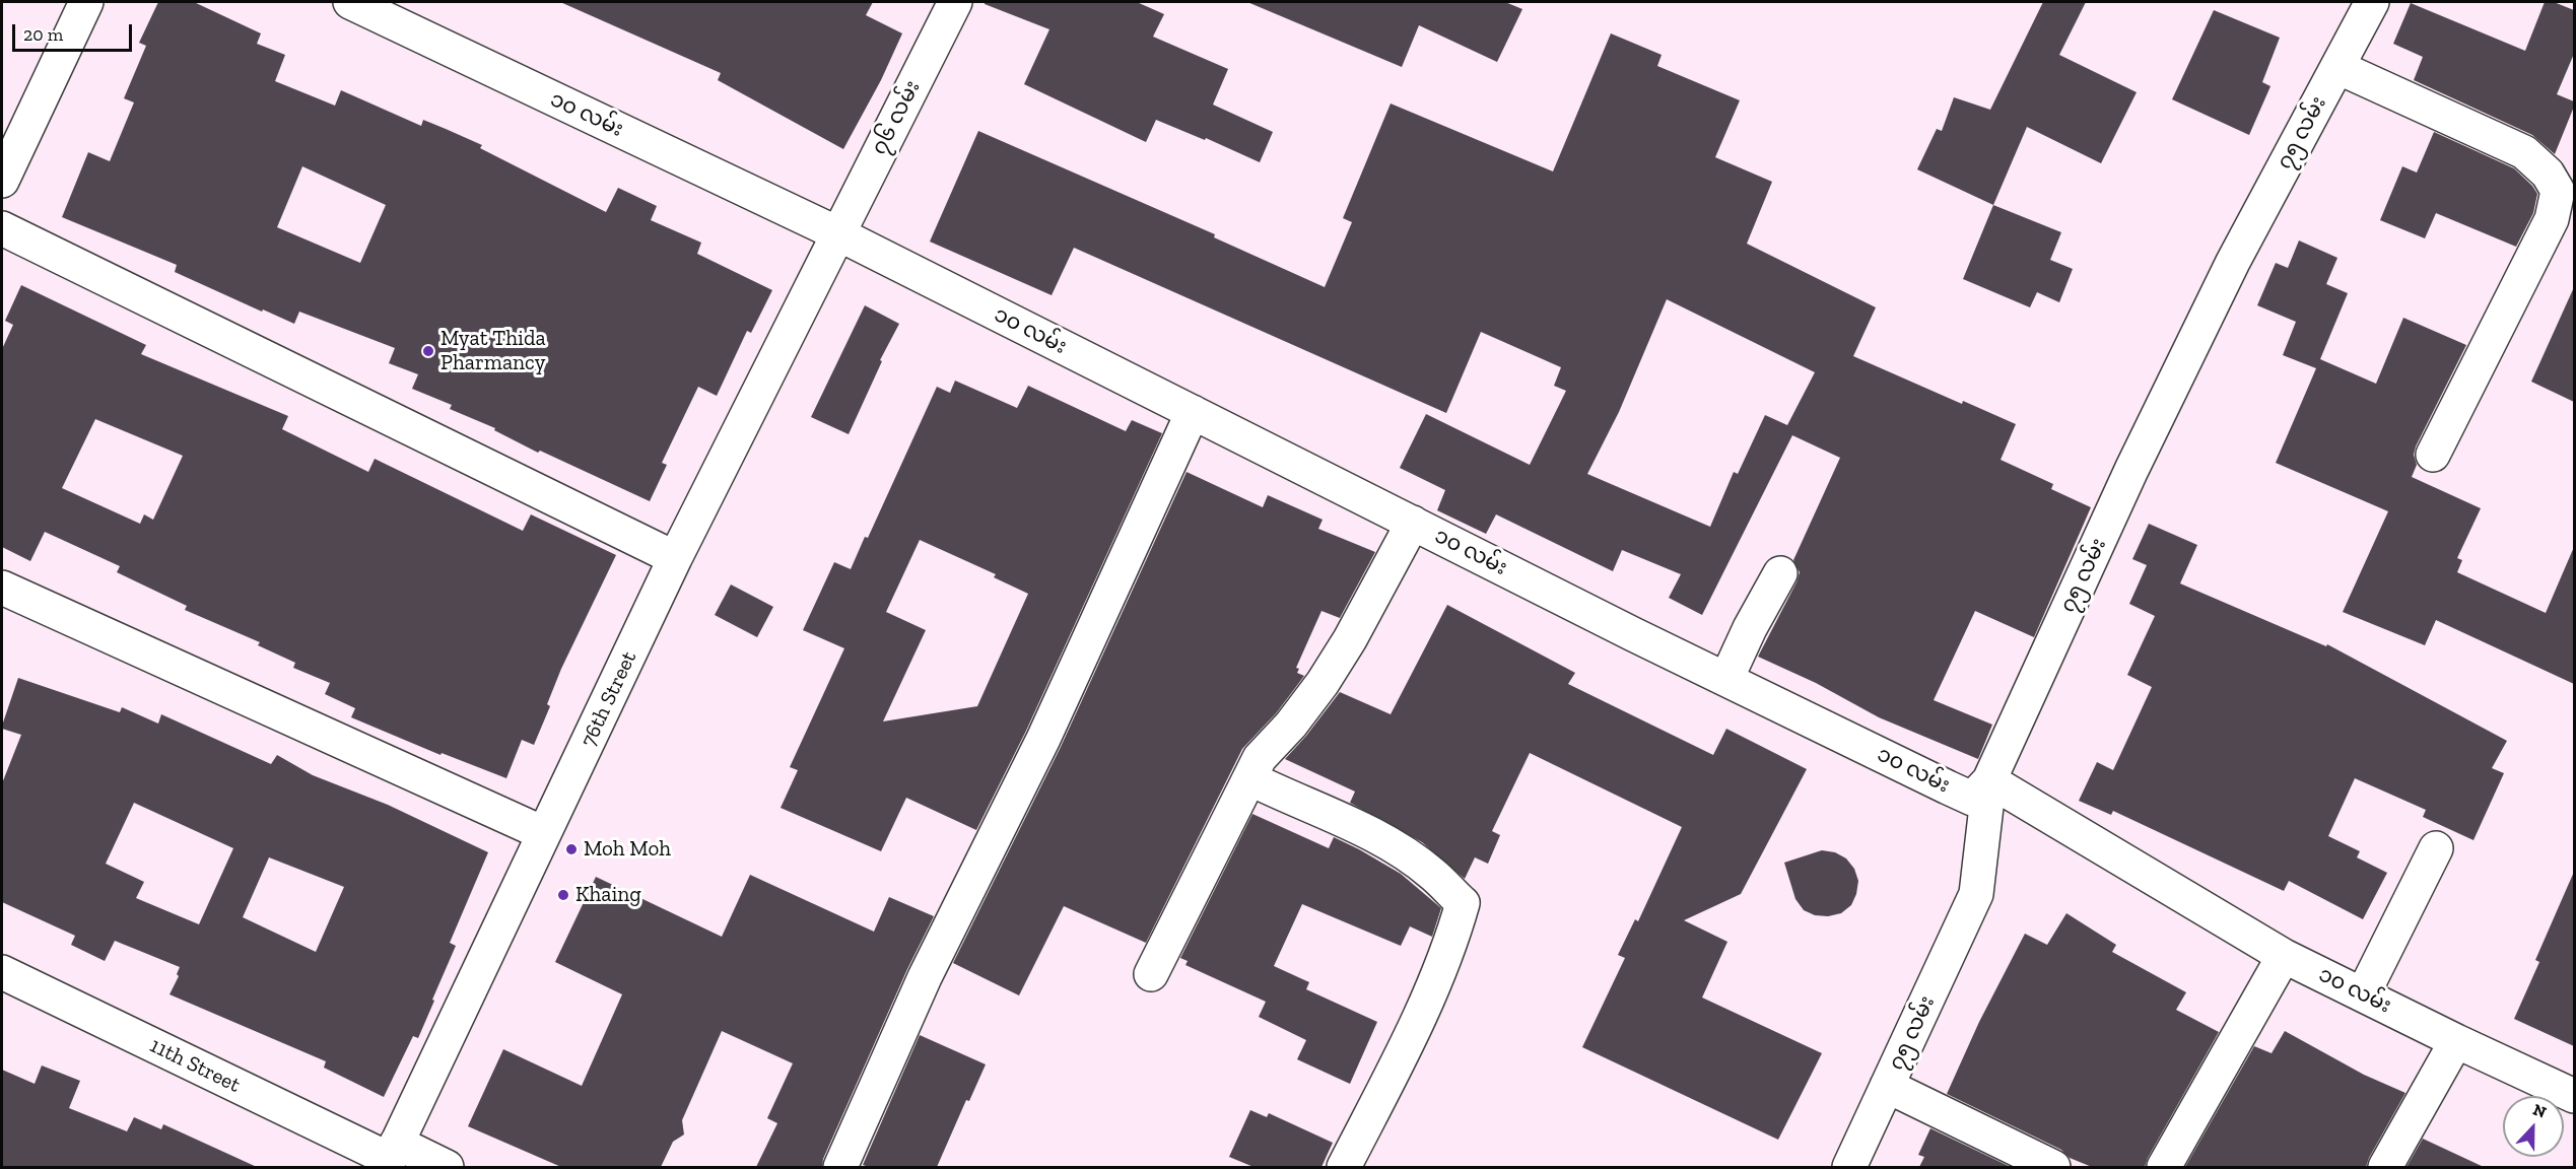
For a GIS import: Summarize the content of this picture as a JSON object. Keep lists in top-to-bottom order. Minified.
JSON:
{"streets":{"street":["၁၀ လမ်း","၇၆ လမ်း","၇၅ လမ်း","76th Street","11th Street"]},"crossings":[["၁၀ လမ်း","၇၆ လမ်း"],["၁၀ လမ်း","၇၅ လမ်း"],["၁၀ လမ်း","76th Street"],["၇၆ လမ်း","76th Street"],["76th Street","11th Street"]],"places":["Myat Thida Pharmancy","Moh Moh","Khaing"],"scale_bar":"20 m","north":"top"}
